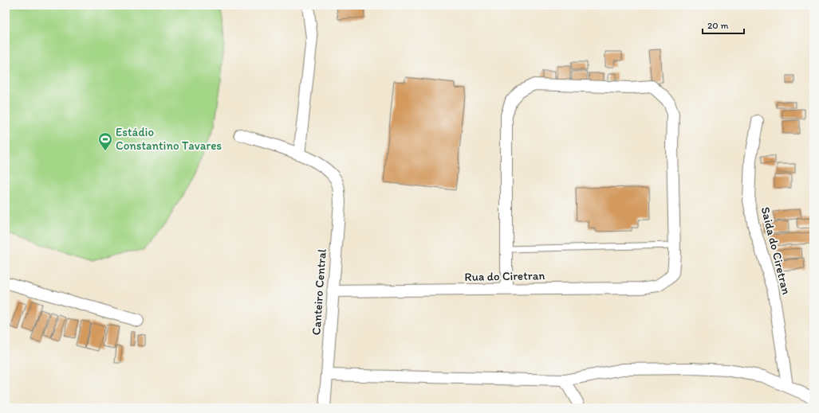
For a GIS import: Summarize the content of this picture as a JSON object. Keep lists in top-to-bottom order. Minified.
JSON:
{"streets":{"street":["Saida do Ciretran","Rua do Ciretran","Canteiro Central"]},"crossings":[["Rua do Ciretran","Canteiro Central"]],"places":{"sports":["Estádio Constantino Tavares"]},"scale_bar":"20 m"}
